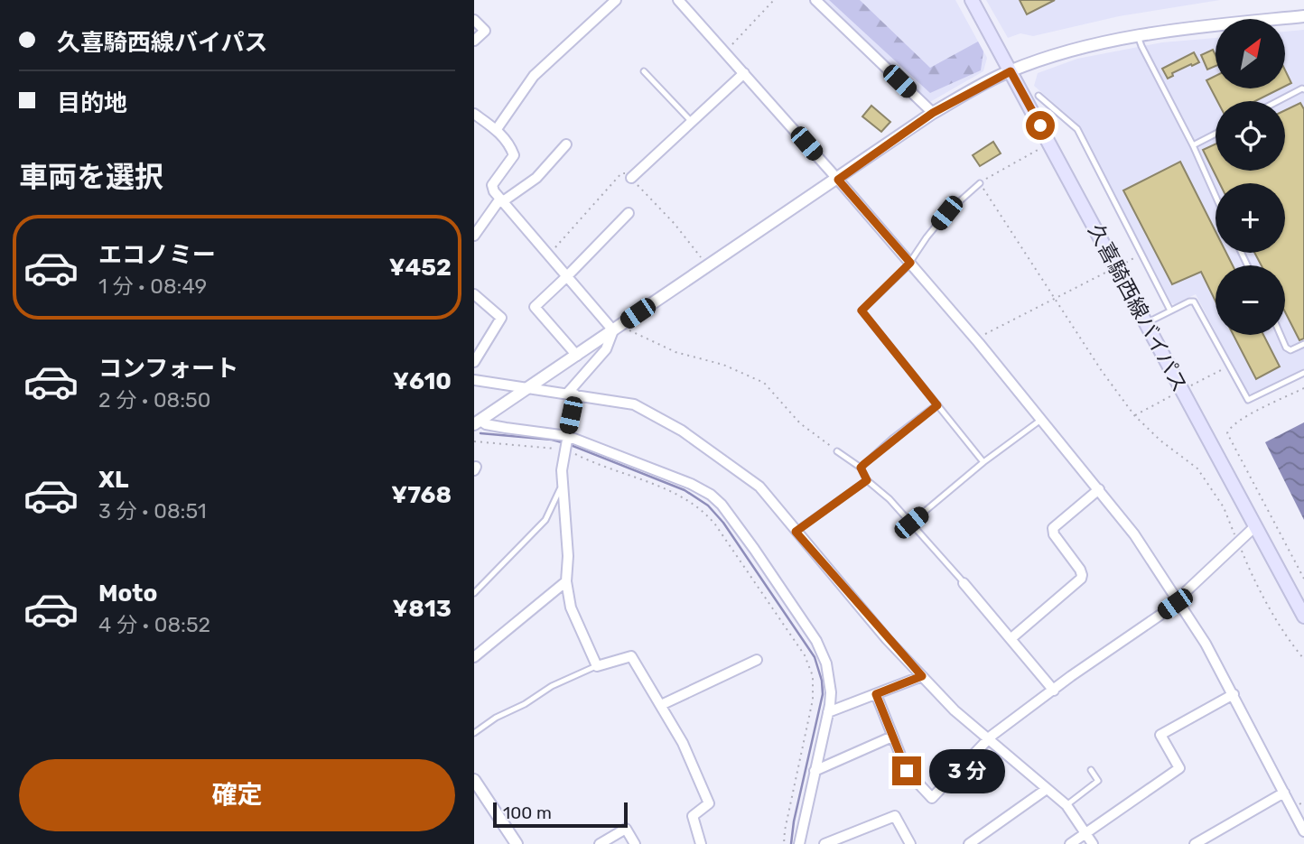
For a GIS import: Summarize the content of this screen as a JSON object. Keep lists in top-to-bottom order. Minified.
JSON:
{"streets":{"main road":["久喜騎西線バイパス"]},"scale_bar":"100 m","north":"top right","page":{"banner":["久喜騎西線バイパス","目的地"],"map_buttons":["+","−"],"heading":"車両を選択","list":[{"name":"エコノミー","note":"1 分 · 08:49","value":"¥452"},{"name":"コンフォート","note":"2 分 · 08:50","value":"¥610"},{"name":"XL","note":"3 分 · 08:51","value":"¥768"},{"name":"Moto","note":"4 分 · 08:52","value":"¥813"}],"buttons":"確定","bubble":"3 分","scale":"100 m"}}
